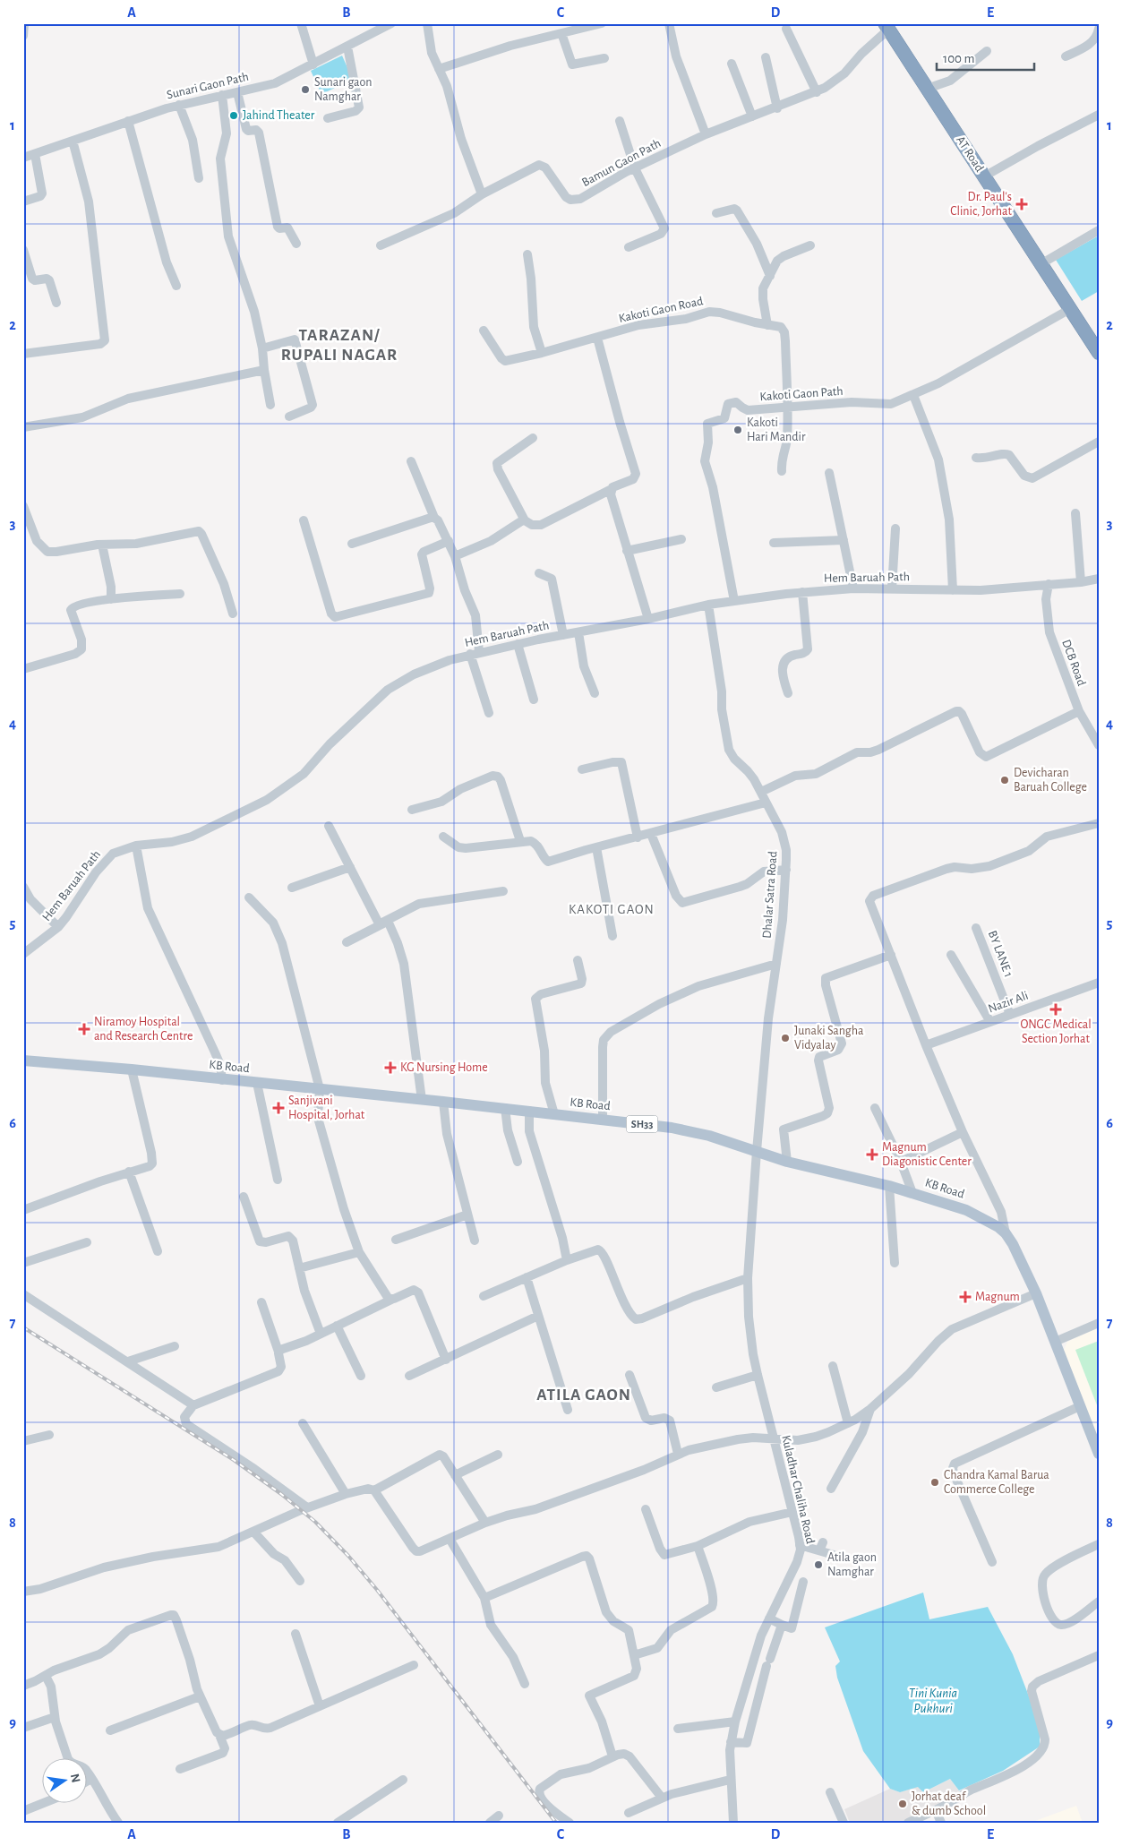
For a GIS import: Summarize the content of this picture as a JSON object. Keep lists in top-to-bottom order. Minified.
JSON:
{"streets":{"highway":["AT Road"],"main road":["KB Road","SH33"],"street":["Sunari Gaon Path","Bamun Gaon Path","Kakoti Gaon Road","Kakoti Gaon Path","Hem Baruah Path","DCB Road","Dhalar Satra Road","BY LANE 1","Nazir Ali","Kuladhar Chaliha Road"]},"crossings":[["AT Road","Bamun Gaon Path"],["AT Road","Kakoti Gaon Path"],["Kakoti Gaon Road","Kakoti Gaon Path"],["Kakoti Gaon Path","Hem Baruah Path"],["Hem Baruah Path","DCB Road"],["Hem Baruah Path","Dhalar Satra Road"],["Dhalar Satra Road","KB Road"],["Dhalar Satra Road","Kuladhar Chaliha Road"],["BY LANE 1","Nazir Ali"],["KB Road","Kuladhar Chaliha Road"]],"districts":["TARAZAN/ RUPALI NAGAR","KAKOTI GAON","ATILA GAON"],"water":["Tini Kunia Pukhuri"],"places":{"other":["Sunari gaon Namghar","Jahind Theater","Kakoti Hari Mandir","Devicharan Baruah College","Junaki Sangha Vidyalay","Chandra Kamal Barua Commerce College","Atila gaon Namghar","Jorhat deaf & dumb School"],"health":["Dr. Paul's Clinic, Jorhat","ONGC Medical Section Jorhat","Niramoy Hospital and Research Centre","KG Nursing Home","Sanjivani Hospital, Jorhat","Magnum Diagonistic Center","Magnum"]},"scale_bar":"100 m","north":"right","grid":{"columns":["A","B","C","D","E"],"rows":["1","2","3","4","5","6","7","8","9"]}}
